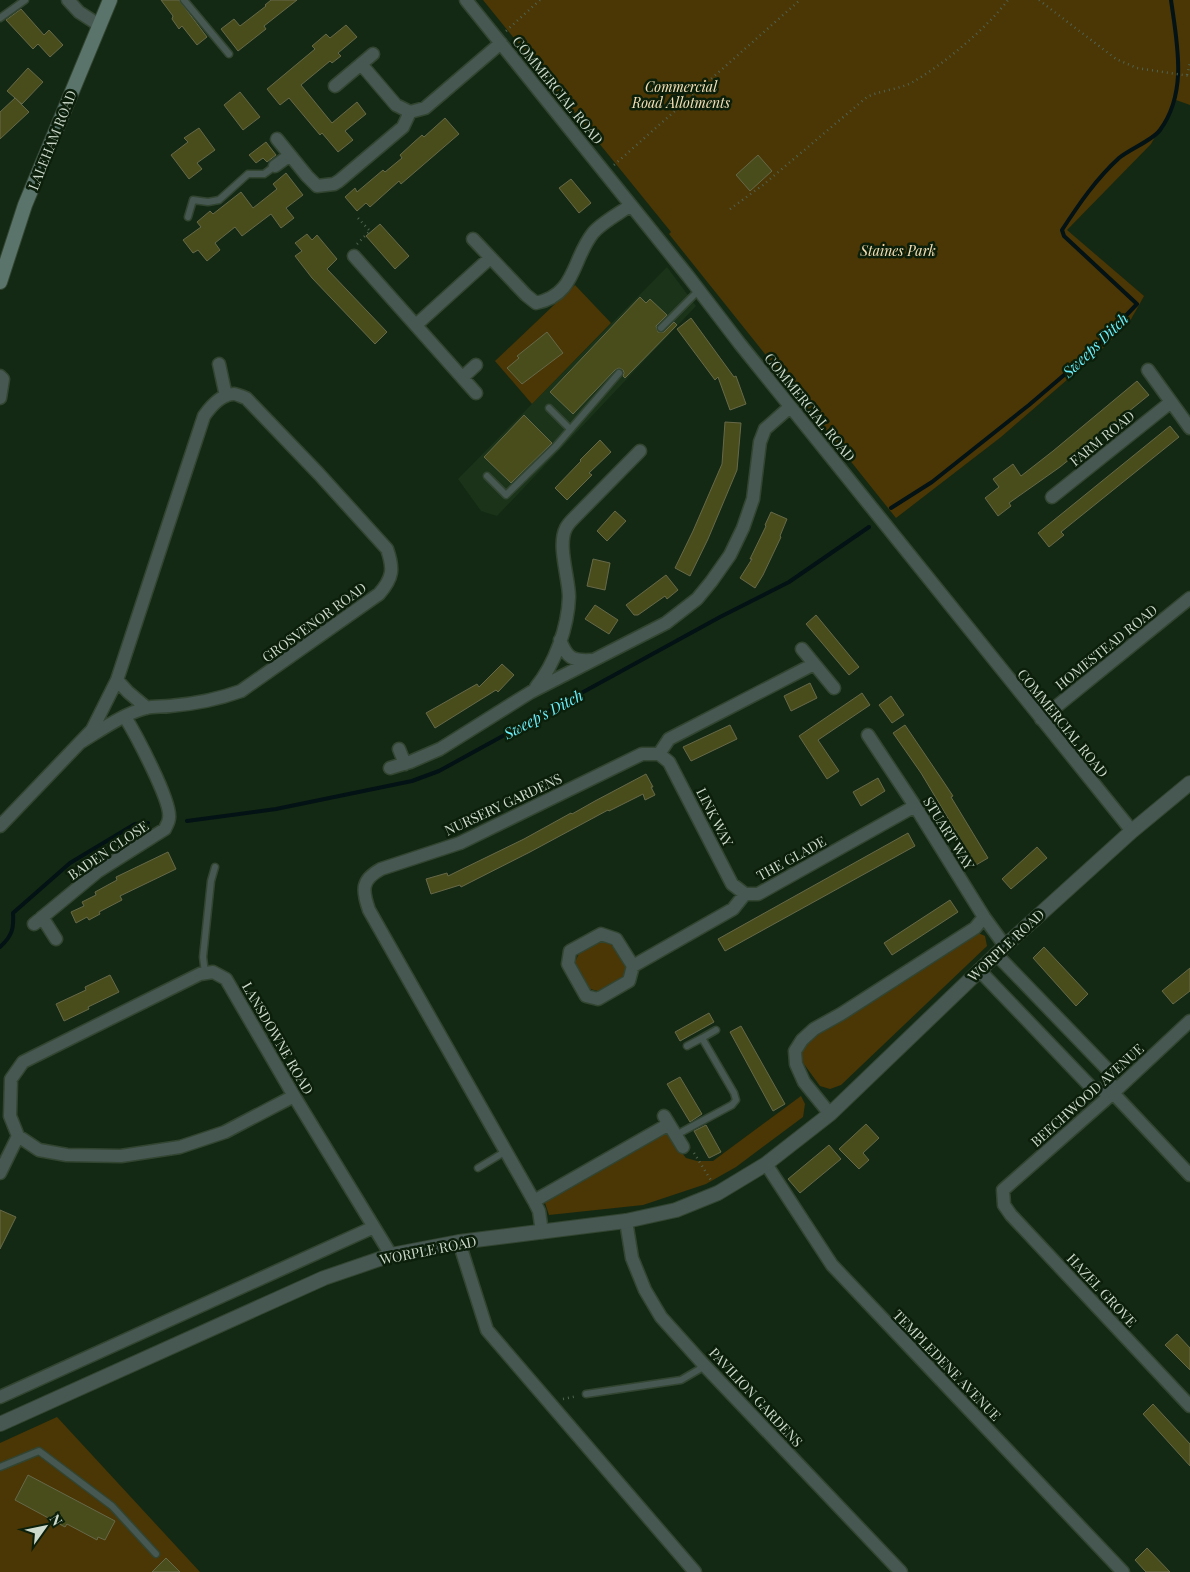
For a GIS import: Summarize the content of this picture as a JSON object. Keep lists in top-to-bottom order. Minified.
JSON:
{"streets":{"main road":["LALEHAM ROAD"],"street":["COMMERCIAL ROAD","FARM ROAD","GROSVENOR ROAD","HOMESTEAD ROAD","NURSERY GARDENS","LINK WAY","STUART WAY","BADEN CLOSE","THE GLADE","WORPLE ROAD","LANSDOWNE ROAD","BEECHWOOD AVENUE","HAZEL GROVE","TEMPLEDENE AVENUE","PAVILION GARDENS"]},"crossings":[["COMMERCIAL ROAD","HOMESTEAD ROAD"],["COMMERCIAL ROAD","WORPLE ROAD"],["GROSVENOR ROAD","BADEN CLOSE"],["NURSERY GARDENS","LINK WAY"],["NURSERY GARDENS","WORPLE ROAD"],["LINK WAY","THE GLADE"],["STUART WAY","THE GLADE"],["STUART WAY","WORPLE ROAD"],["STUART WAY","BEECHWOOD AVENUE"],["WORPLE ROAD","LANSDOWNE ROAD"],["WORPLE ROAD","TEMPLEDENE AVENUE"],["WORPLE ROAD","PAVILION GARDENS"],["BEECHWOOD AVENUE","HAZEL GROVE"]],"water":["Sweeps Ditch","Sweep's Ditch"],"parks":["Commercial Road Allotments","Staines Park"],"north":"top right"}
